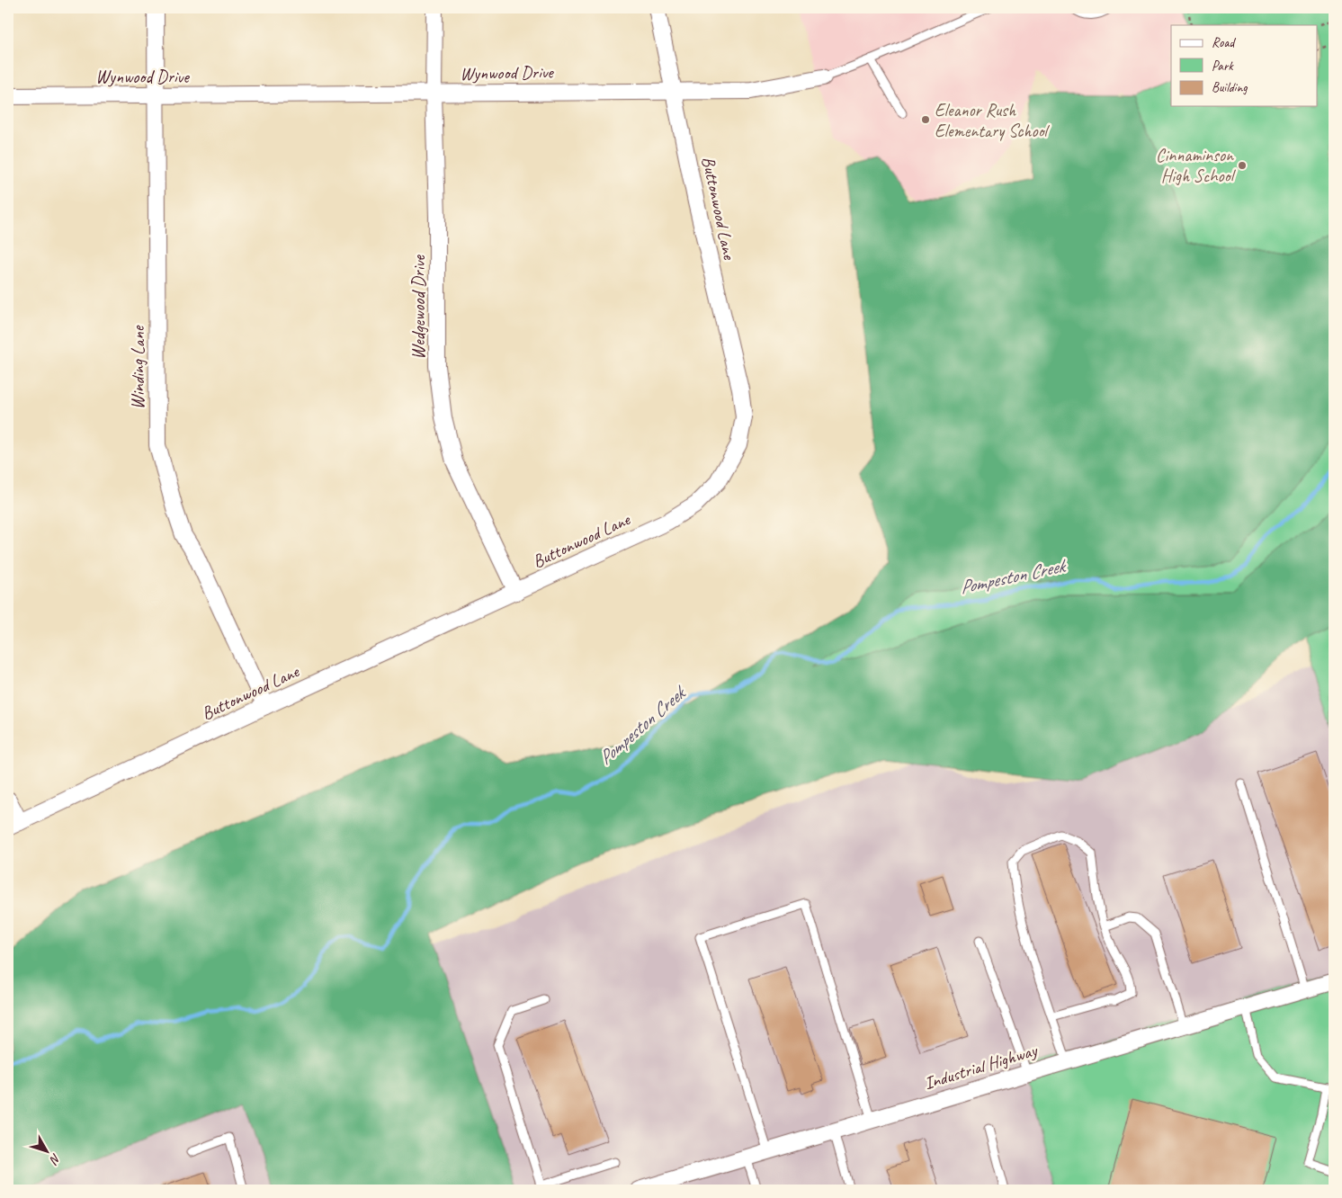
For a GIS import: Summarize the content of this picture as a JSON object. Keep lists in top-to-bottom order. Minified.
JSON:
{"streets":{"street":["Wynwood Drive","Buttonwood Lane","Wedgewood Drive","Winding Lane","Industrial Highway"]},"crossings":[["Wynwood Drive","Buttonwood Lane"],["Wynwood Drive","Wedgewood Drive"],["Wynwood Drive","Winding Lane"],["Buttonwood Lane","Wedgewood Drive"],["Buttonwood Lane","Winding Lane"]],"water":["Pompeston Creek"],"places":["Eleanor Rush Elementary School","Cinnaminson High School"],"legend":["Road","Park","Building"],"north":"bottom right"}
